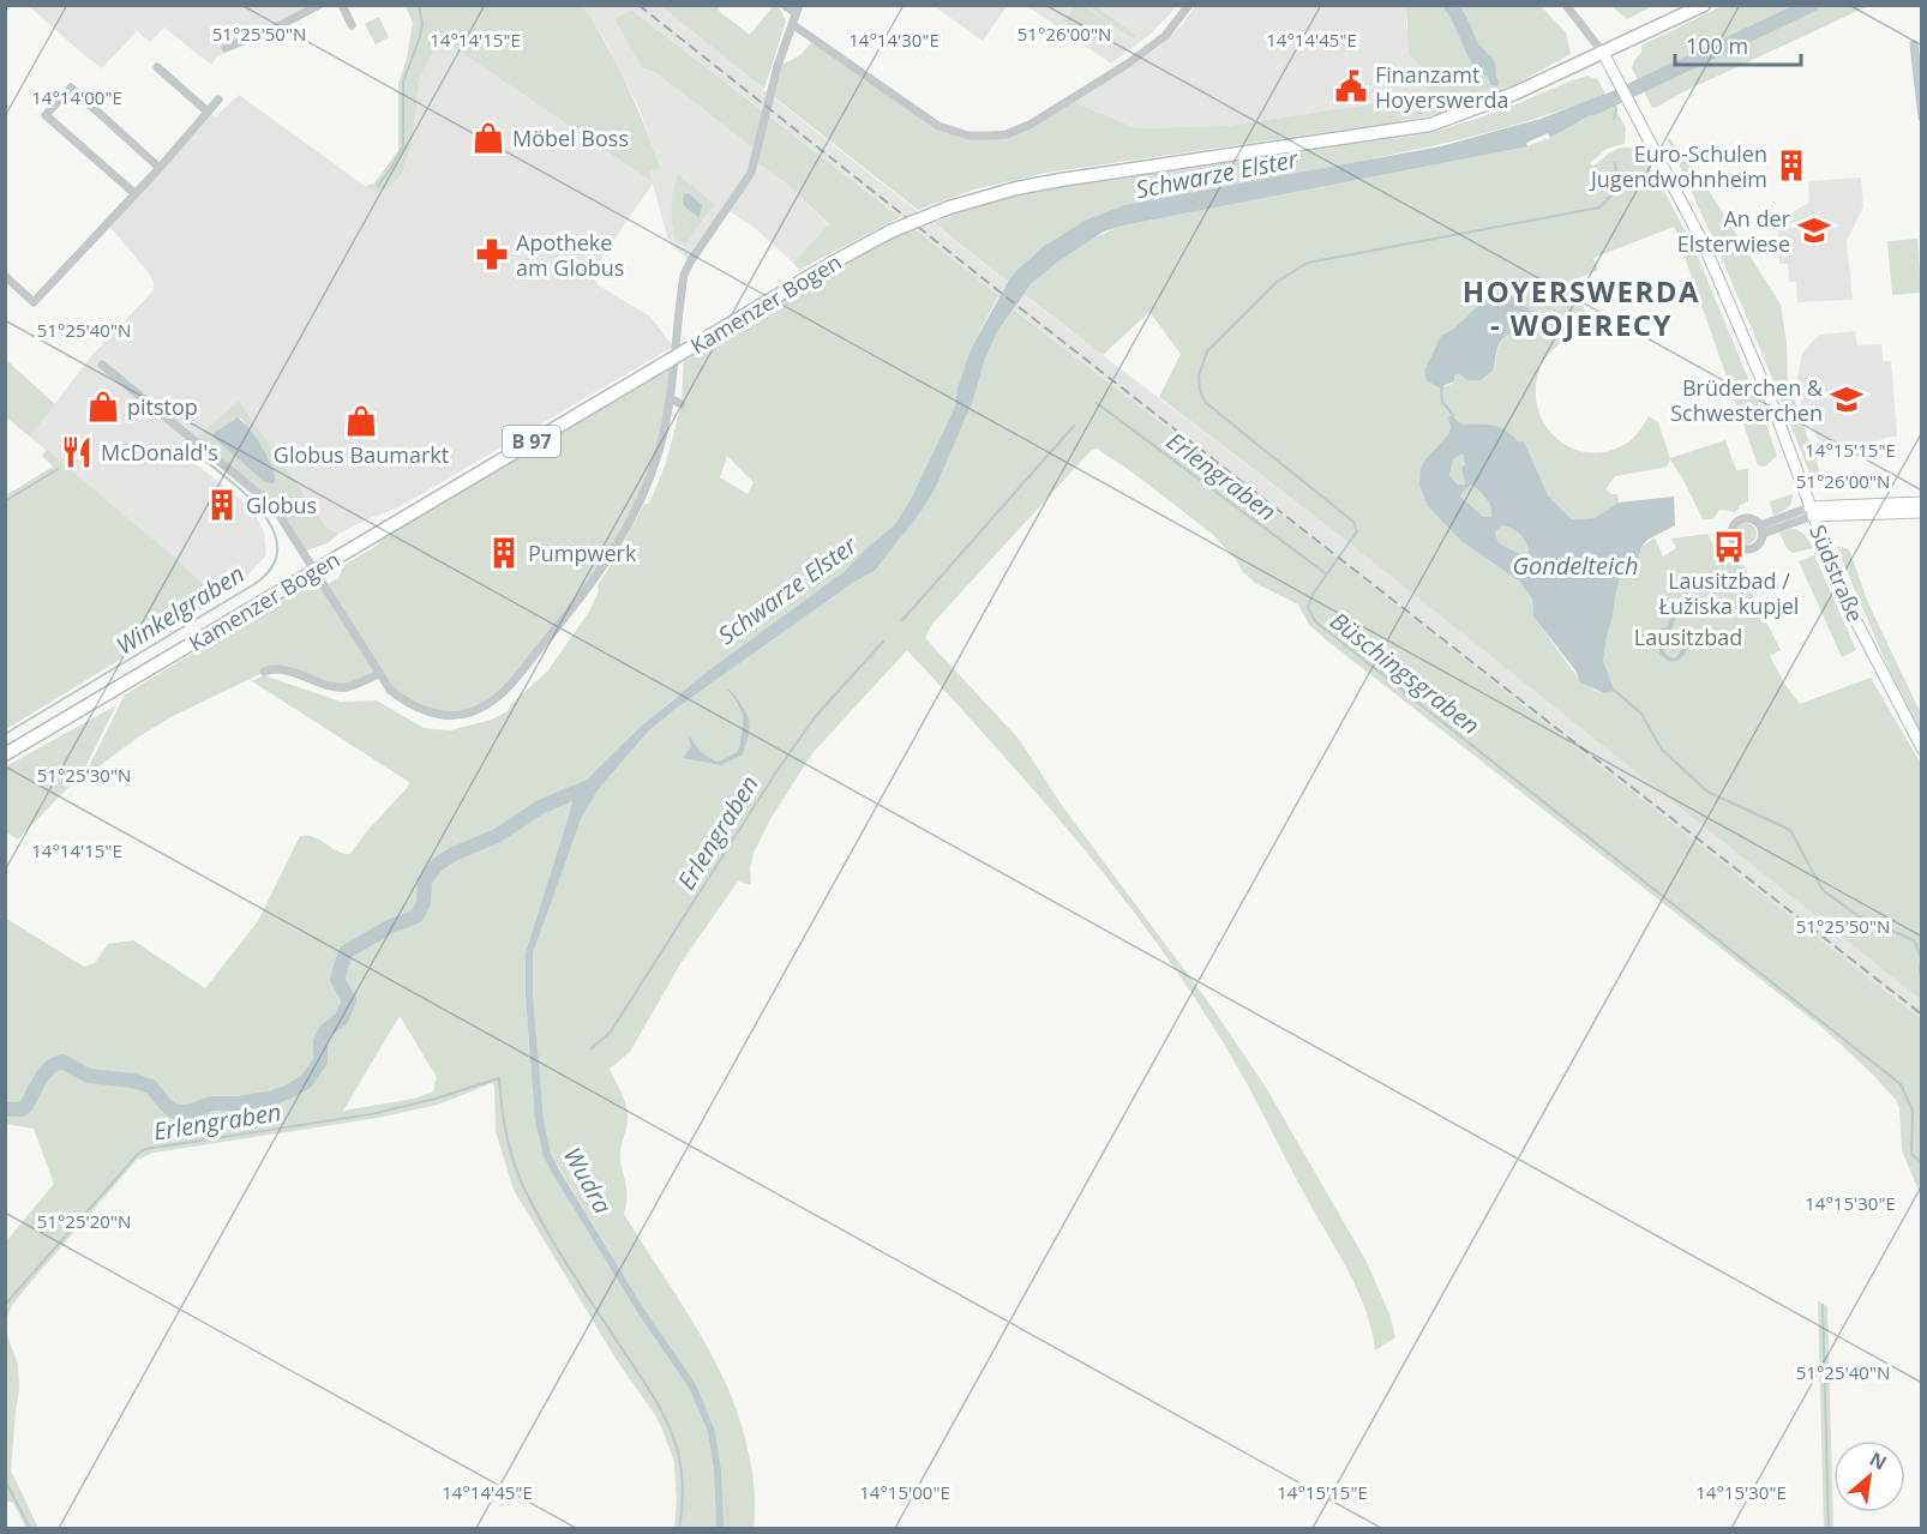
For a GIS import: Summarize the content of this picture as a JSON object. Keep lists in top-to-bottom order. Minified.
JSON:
{"streets":{"main road":["Kamenzer Bogen","B 97","Südstraße"]},"crossings":[["Kamenzer Bogen","B 97"],["Kamenzer Bogen","Südstraße"],["B 97","Südstraße"]],"districts":["HOYERSWERDA - WOJERECY"],"water":["Schwarze Elster","Erlengraben","Gondelteich","Winkelgraben","Büschingsgraben","Wudra"],"parks":["Lausitzbad"],"places":{"public building":["Finanzamt Hoyerswerda"],"shop":["Möbel Boss","pitstop","Globus Baumarkt"],"building":["Euro-Schulen Jugendwohnheim","Globus","Pumpwerk"],"school or university":["An der Elsterwiese","Brüderchen & Schwesterchen"],"pharmacy":["Apotheke am Globus"],"restaurant":["McDonald's"],"bus stop":["Lausitzbad / Łužiska kupjel"]},"scale_bar":"100 m","north":"top right","coordinates":["51°25'50\"N","51°26'00\"N","14°14'15\"E","14°14'30\"E","14°14'45\"E","14°14'00\"E","51°25'40\"N","14°15'15\"E","51°25'30\"N","14°15'30\"E","51°25'20\"N","14°15'00\"E"]}
